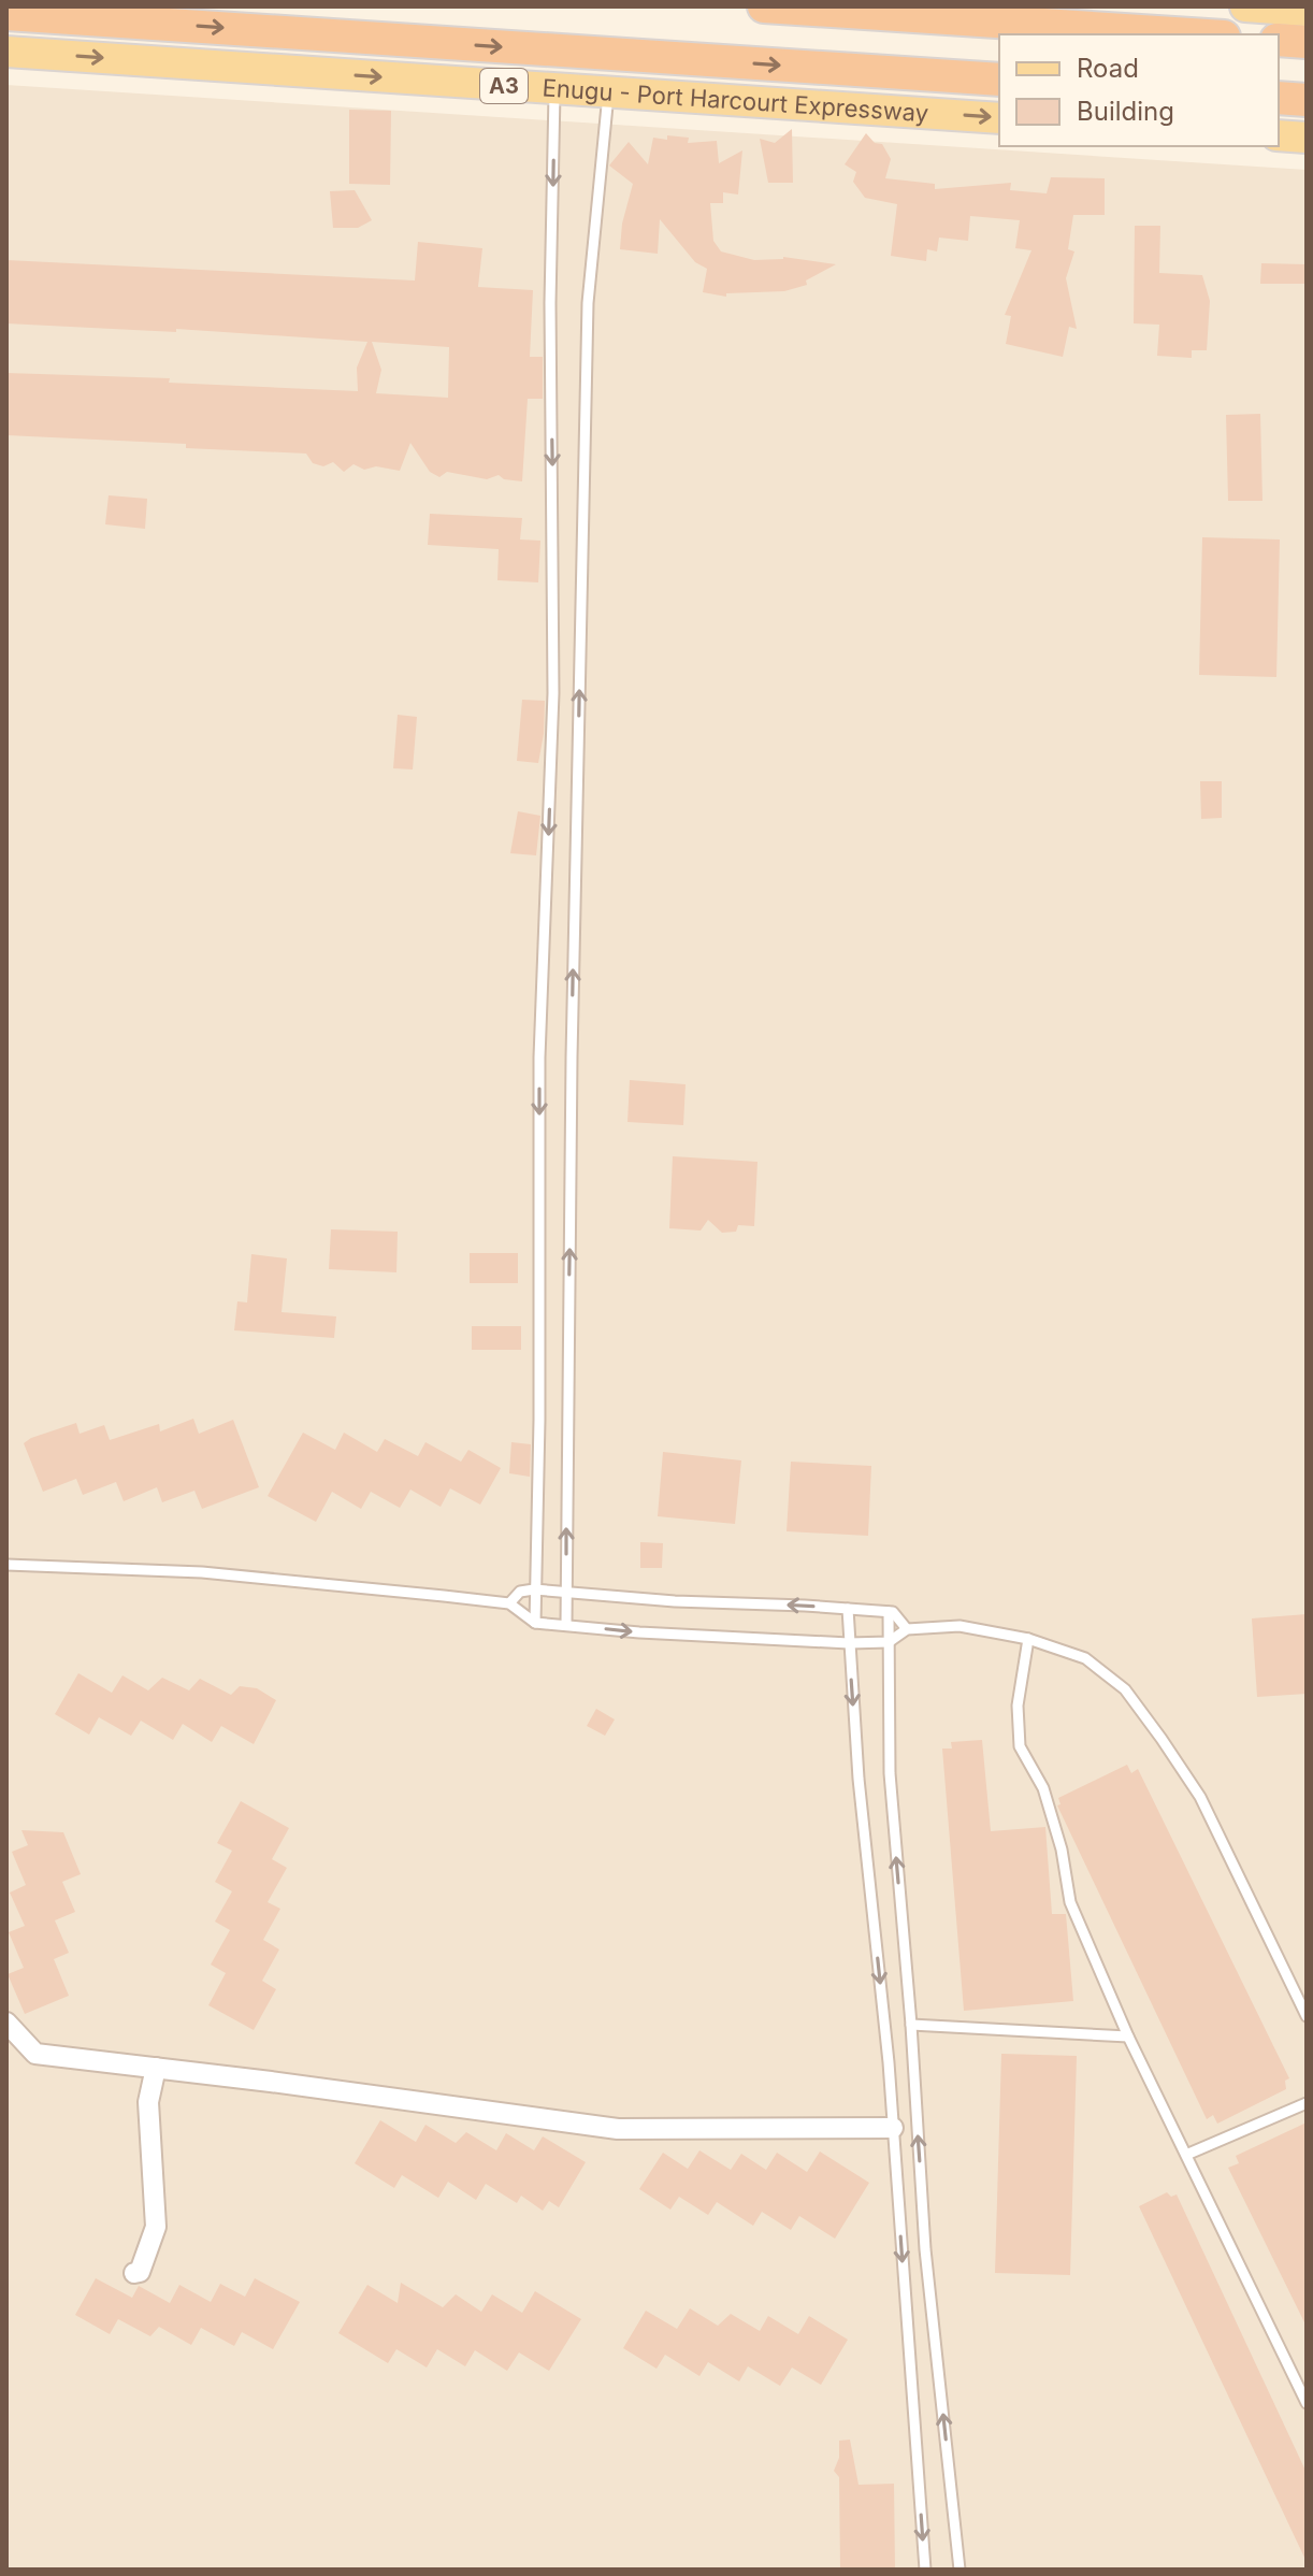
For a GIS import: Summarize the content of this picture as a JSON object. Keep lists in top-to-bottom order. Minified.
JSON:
{"streets":{"highway":["A3","Enugu - Port Harcourt Expressway"]},"one_way":["Enugu - Port Harcourt Expressway"],"legend":["Road","Building"]}
